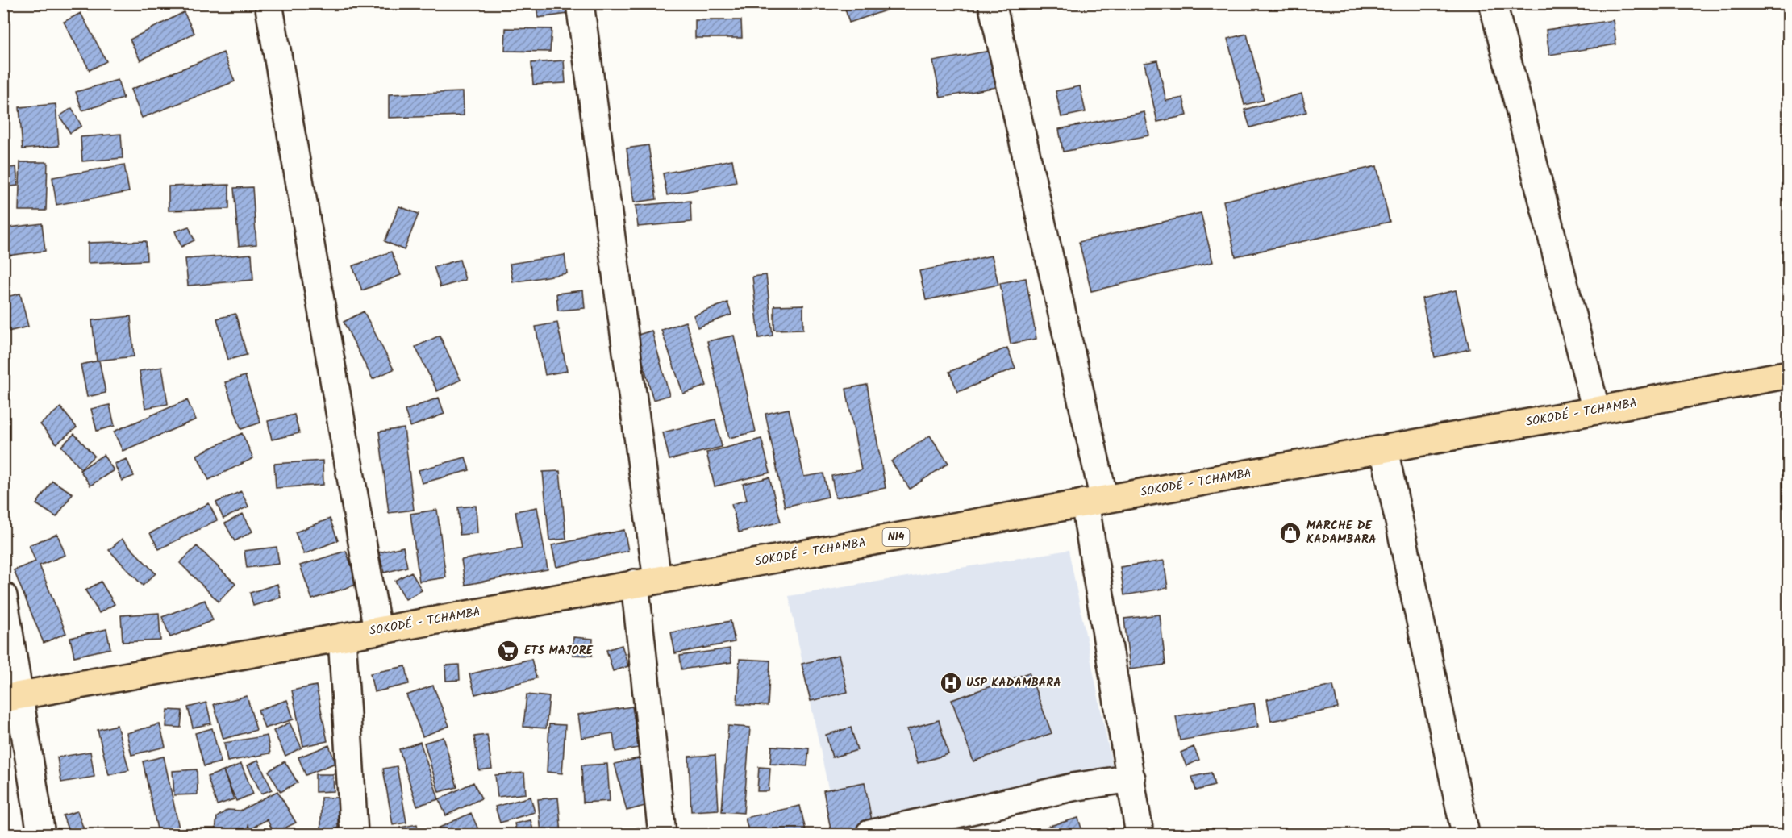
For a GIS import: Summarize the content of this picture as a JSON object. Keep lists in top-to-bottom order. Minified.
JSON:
{"streets":{"main road":["SOKODÉ - TCHAMBA","N14"]},"places":{"shop":["MARCHE DE KADAMBARA"],"supermarket":["ETS MAJORE"],"hospital":["USP KADAMBARA"]}}
